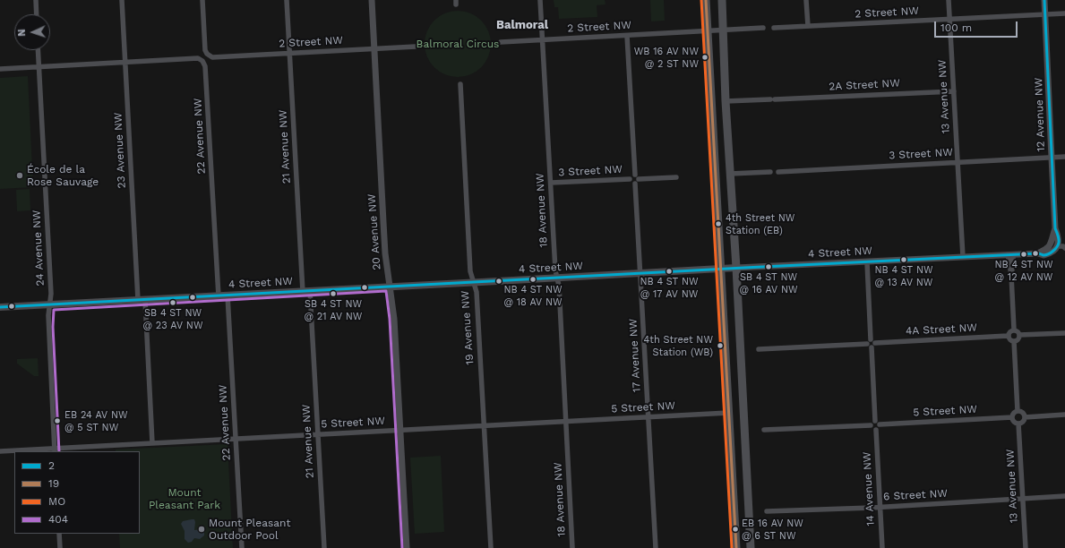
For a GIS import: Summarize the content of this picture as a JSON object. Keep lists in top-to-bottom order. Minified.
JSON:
{"streets":{"main road":["4 Street NW"],"street":["2 Street NW","2A Street NW","13 Avenue NW","12 Avenue NW","22 Avenue NW","21 Avenue NW","23 Avenue NW","3 Street NW","18 Avenue NW","20 Avenue NW","24 Avenue NW","19 Avenue NW","4A Street NW","17 Avenue NW","5 Street NW","14 Avenue NW","6 Street NW"]},"crossings":[["2 Street NW","13 Avenue NW"],["2 Street NW","12 Avenue NW"],["2 Street NW","21 Avenue NW"],["2 Street NW","18 Avenue NW"],["2 Street NW","20 Avenue NW"],["2A Street NW","13 Avenue NW"],["13 Avenue NW","3 Street NW"],["13 Avenue NW","4 Street NW"],["13 Avenue NW","5 Street NW"],["13 Avenue NW","6 Street NW"],["12 Avenue NW","3 Street NW"],["12 Avenue NW","4 Street NW"],["22 Avenue NW","23 Avenue NW"],["22 Avenue NW","4 Street NW"],["22 Avenue NW","5 Street NW"],["21 Avenue NW","4 Street NW"],["21 Avenue NW","5 Street NW"],["23 Avenue NW","4 Street NW"],["23 Avenue NW","5 Street NW"],["3 Street NW","18 Avenue NW"],["3 Street NW","17 Avenue NW"],["18 Avenue NW","4 Street NW"],["18 Avenue NW","5 Street NW"],["20 Avenue NW","4 Street NW"],["20 Avenue NW","5 Street NW"],["24 Avenue NW","4 Street NW"],["24 Avenue NW","5 Street NW"],["4 Street NW","19 Avenue NW"],["4 Street NW","17 Avenue NW"],["19 Avenue NW","5 Street NW"],["17 Avenue NW","5 Street NW"],["5 Street NW","14 Avenue NW"],["14 Avenue NW","6 Street NW"]],"districts":["Balmoral"],"parks":["Balmoral Circus","Mount Pleasant Park"],"places":["WB 16 AV NW @ 2 ST NW","École de la Rose Sauvage","4th Street NW Station (EB)","NB 4 ST NW @ 12 AV NW","NB 4 ST NW @ 13 AV NW","SB 4 ST NW @ 16 AV NW","NB 4 ST NW @ 17 AV NW","NB 4 ST NW @ 18 AV NW","SB 4 ST NW @ 21 AV NW","SB 4 ST NW @ 23 AV NW","4th Street NW Station (WB)","EB 24 AV NW @ 5 ST NW","Mount Pleasant Outdoor Pool","EB 16 AV NW @ 6 ST NW"],"lines":["transit line 2","transit line 19","transit line MO","transit line 404"],"legend":["2","19","MO","404"],"scale_bar":"100 m","north":"left"}
